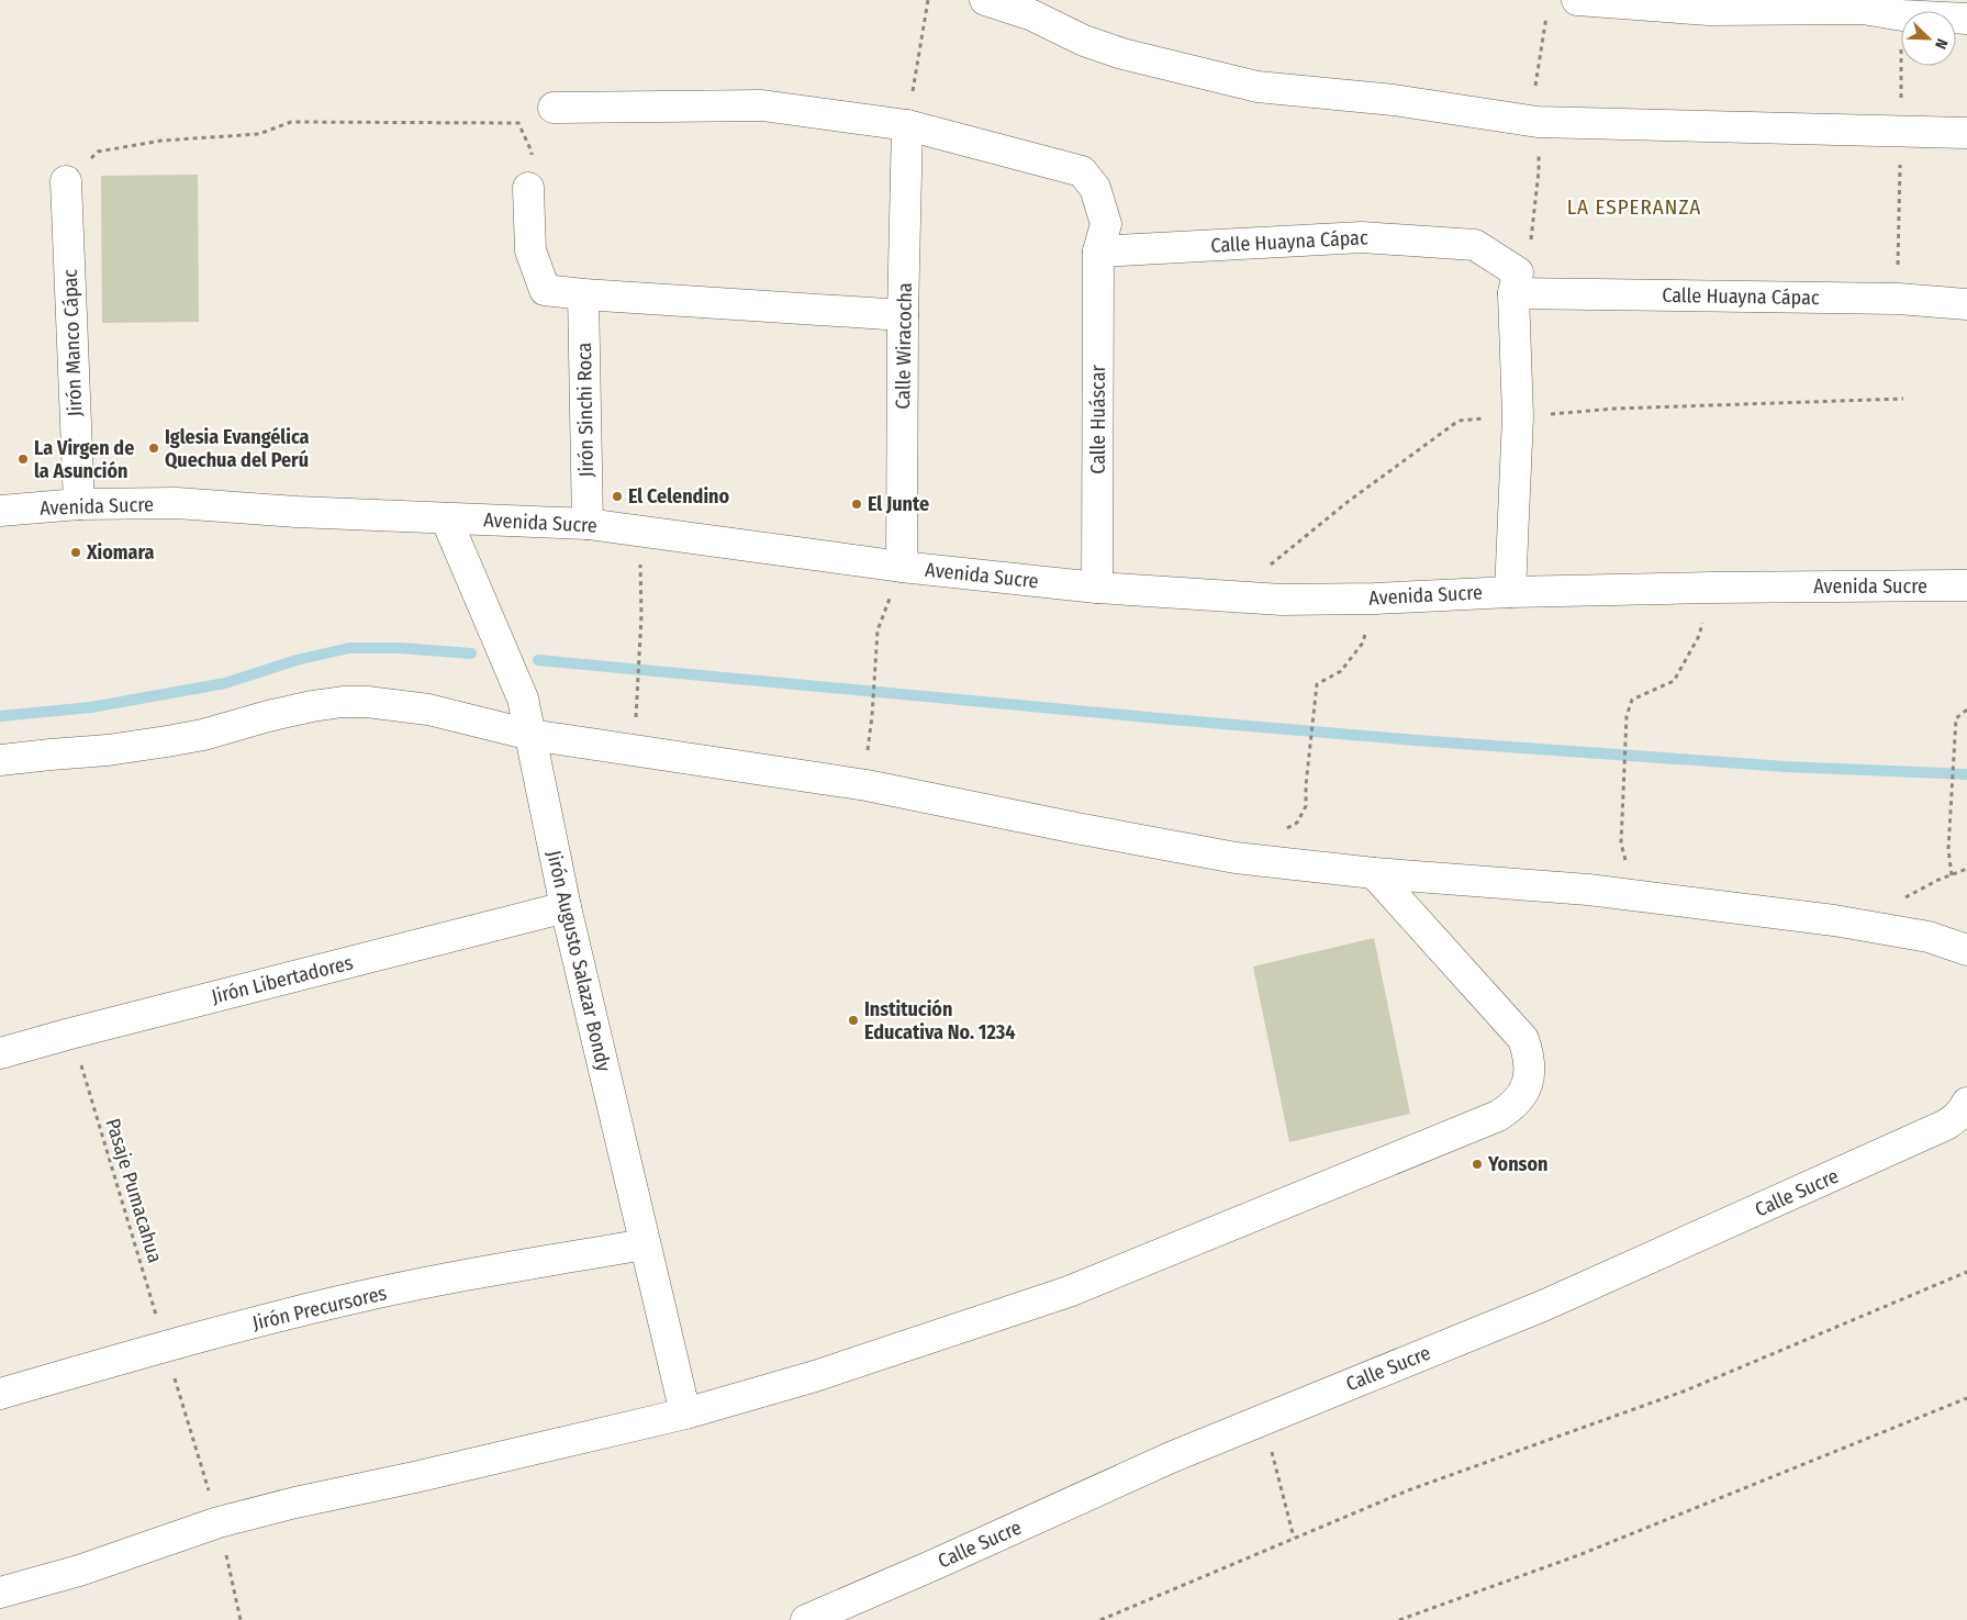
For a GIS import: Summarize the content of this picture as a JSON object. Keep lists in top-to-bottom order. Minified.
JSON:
{"streets":{"street":["Calle Huayna Cápac","Jirón Manco Cápac","Calle Wiracocha","Jirón Sinchi Roca","Calle Huáscar","Avenida Sucre","Jirón Augusto Salazar Bondy","Jirón Libertadores","Calle Sucre","Jirón Precursores"],"path":["Pasaje Pumacahua"]},"crossings":[["Calle Huayna Cápac","Calle Huáscar"],["Calle Huayna Cápac","Avenida Sucre"],["Jirón Manco Cápac","Avenida Sucre"],["Calle Wiracocha","Calle Huáscar"],["Calle Wiracocha","Avenida Sucre"],["Jirón Sinchi Roca","Avenida Sucre"],["Calle Huáscar","Avenida Sucre"],["Avenida Sucre","Jirón Augusto Salazar Bondy"],["Jirón Augusto Salazar Bondy","Jirón Libertadores"],["Jirón Augusto Salazar Bondy","Jirón Precursores"]],"districts":["LA ESPERANZA"],"places":["Iglesia Evangélica Quechua del Perú","La Virgen de la Asunción","El Celendino","El Junte","Xiomara","Institución Educativa No. 1234","Yonson"],"north":"bottom right"}
